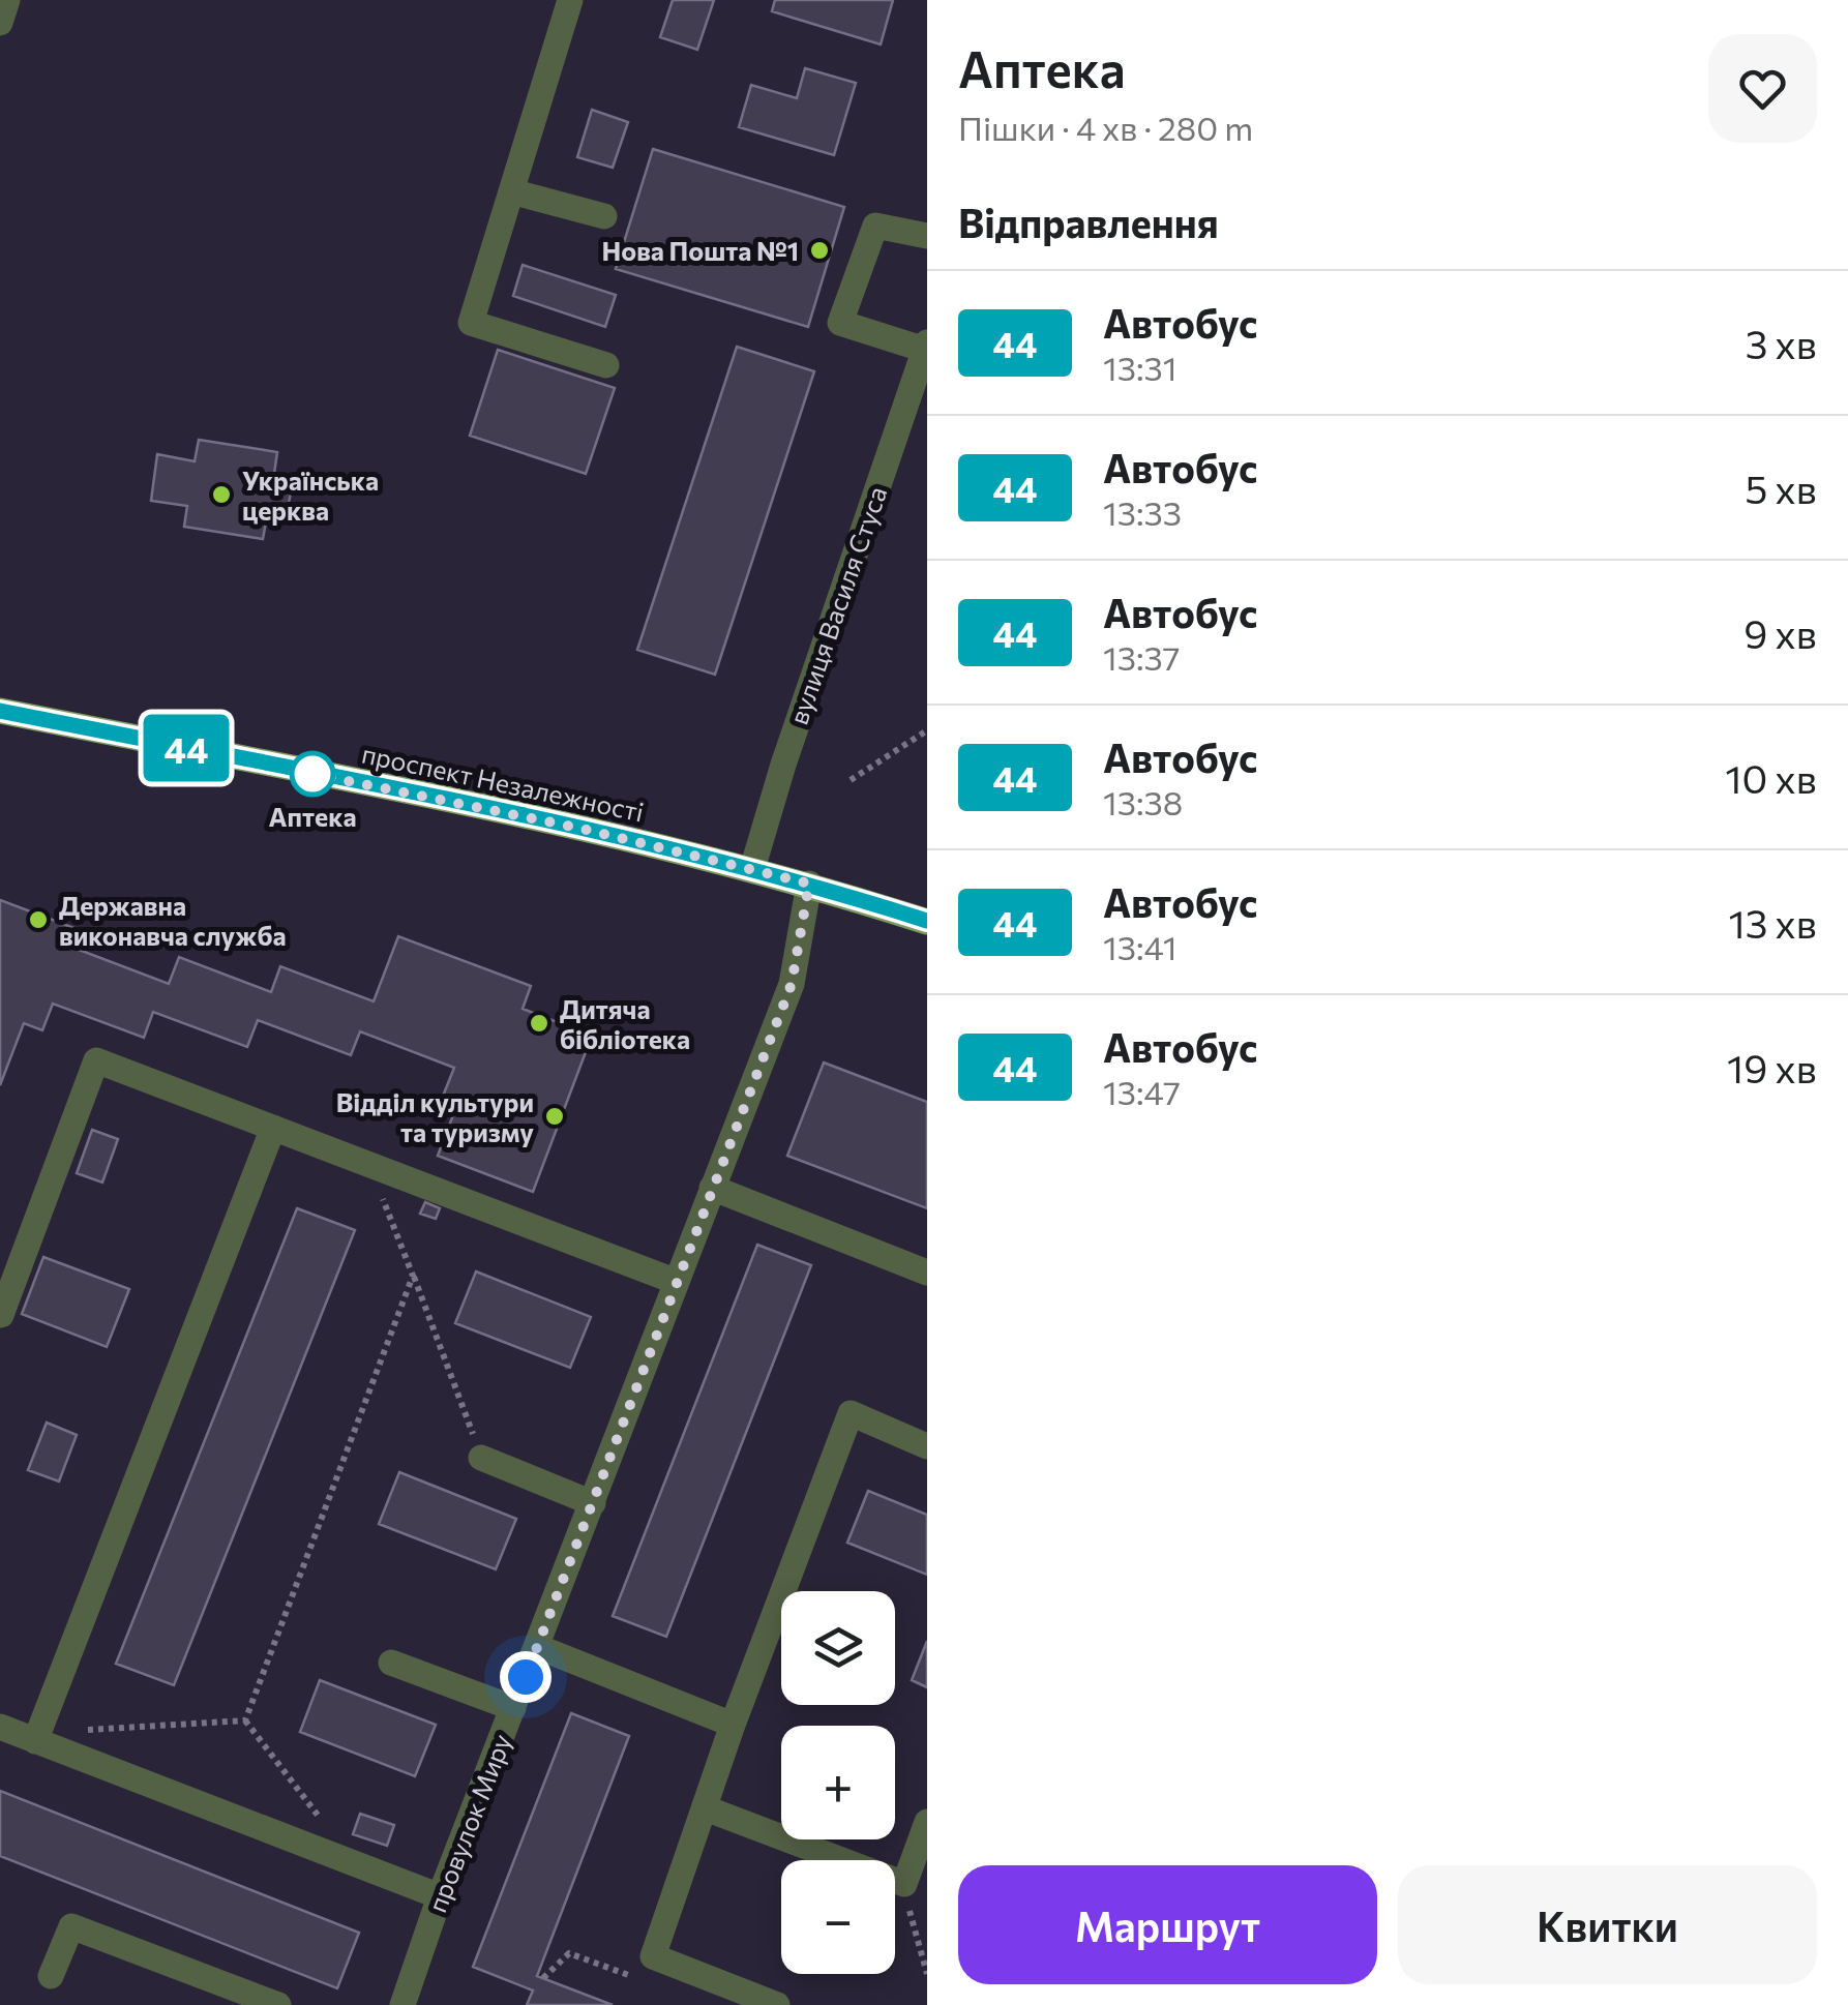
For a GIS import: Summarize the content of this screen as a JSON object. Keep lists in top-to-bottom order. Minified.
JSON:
{"streets":{"main road":["проспект Незалежності"],"street":["вулиця Василя Стуса","провулок Миру"]},"crossings":[["вулиця Василя Стуса","проспект Незалежності"],["проспект Незалежності","провулок Миру"]],"places":["Нова Пошта №1","Українська церква","Аптека","Державна виконавча служба","Дитяча бібліотека","Відділ культури та туризму"],"lines":["bus line 44"],"page":{"on_map":"44","heading":[["Аптека","Пішки · 4 хв · 280 m"],"Відправлення"],"list":[{"mark":"44","name":"Автобус","note":"13:31","value":"3 хв"},{"mark":"44","name":"Автобус","note":"13:33","value":"5 хв"},{"mark":"44","name":"Автобус","note":"13:37","value":"9 хв"},{"mark":"44","name":"Автобус","note":"13:38","value":"10 хв"},{"mark":"44","name":"Автобус","note":"13:41","value":"13 хв"},{"mark":"44","name":"Автобус","note":"13:47","value":"19 хв"}],"map_buttons":["+","−"],"buttons":["Маршрут","Квитки"]}}
